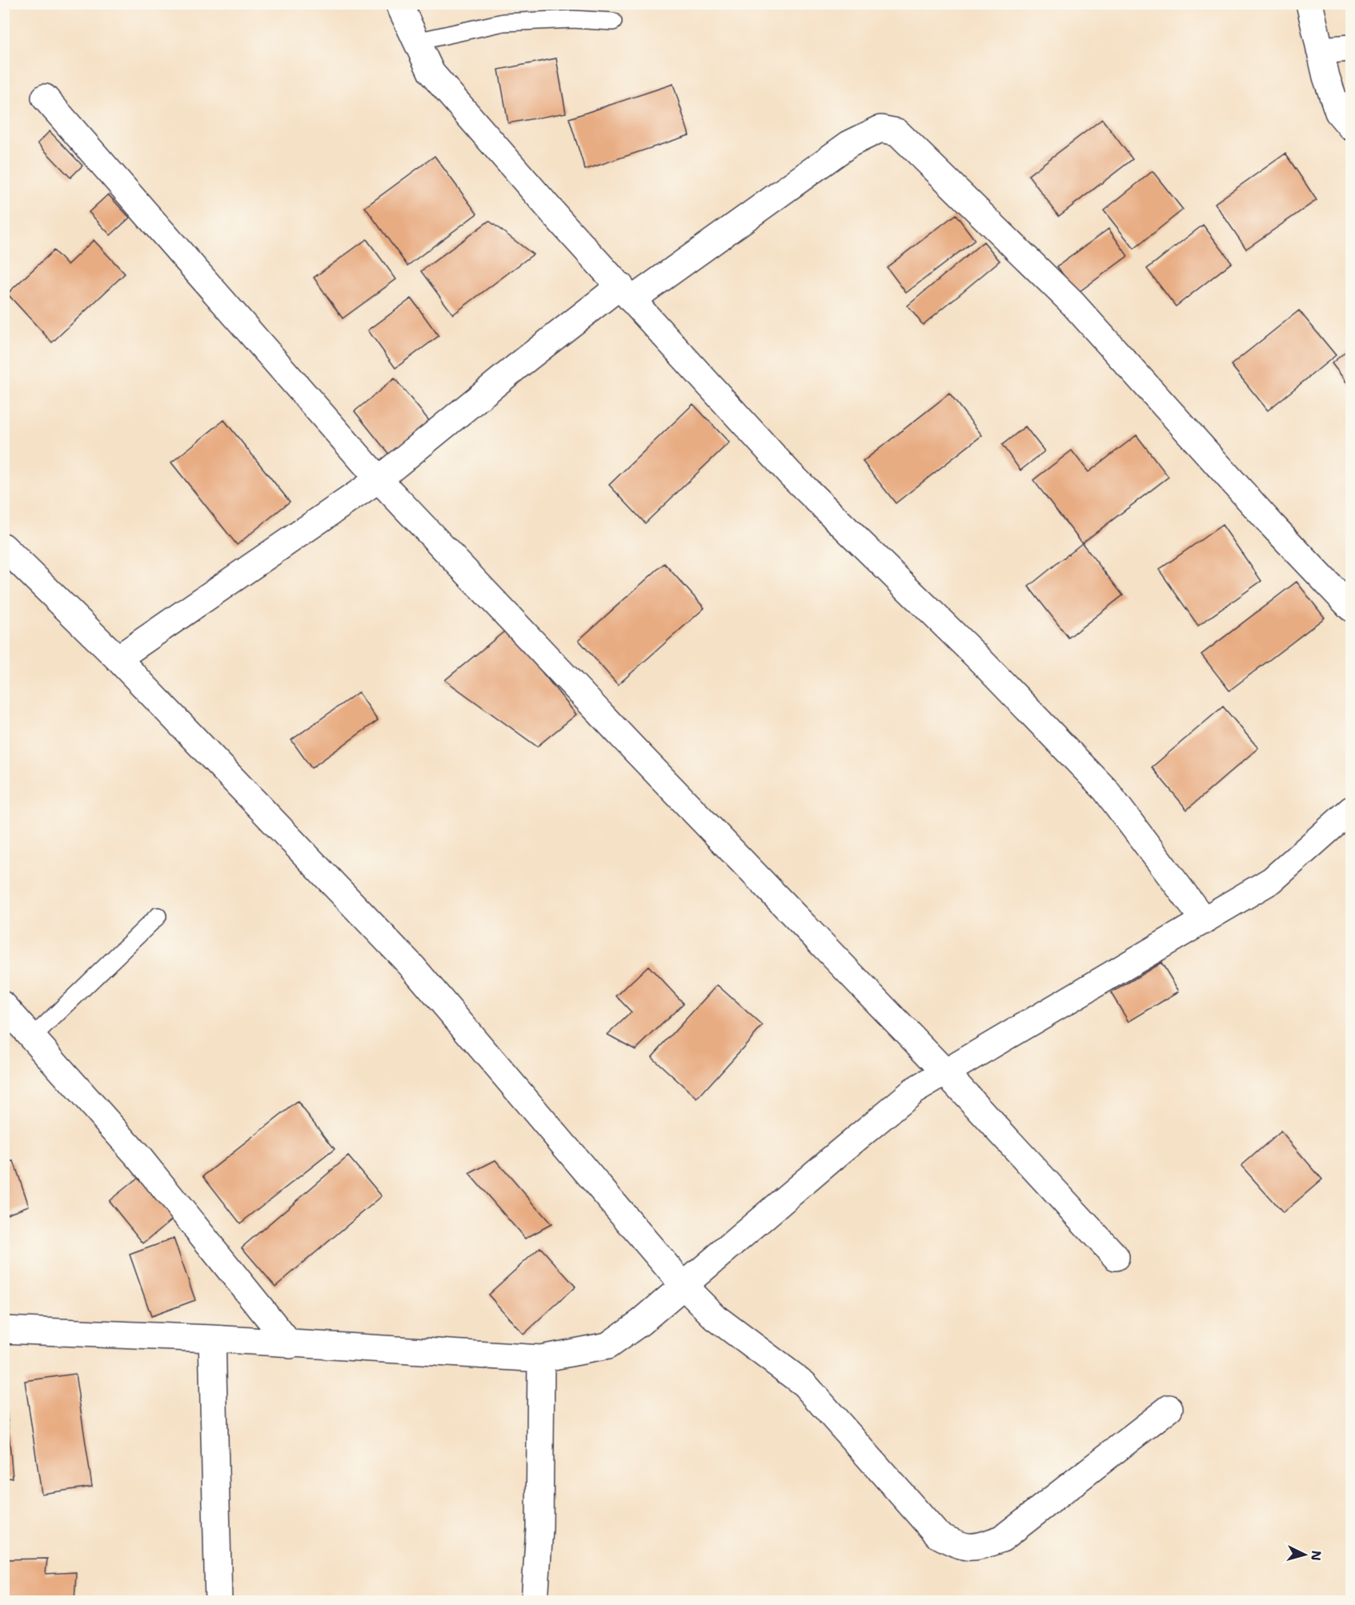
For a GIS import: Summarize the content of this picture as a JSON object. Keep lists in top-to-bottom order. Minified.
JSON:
{"north":"right"}
